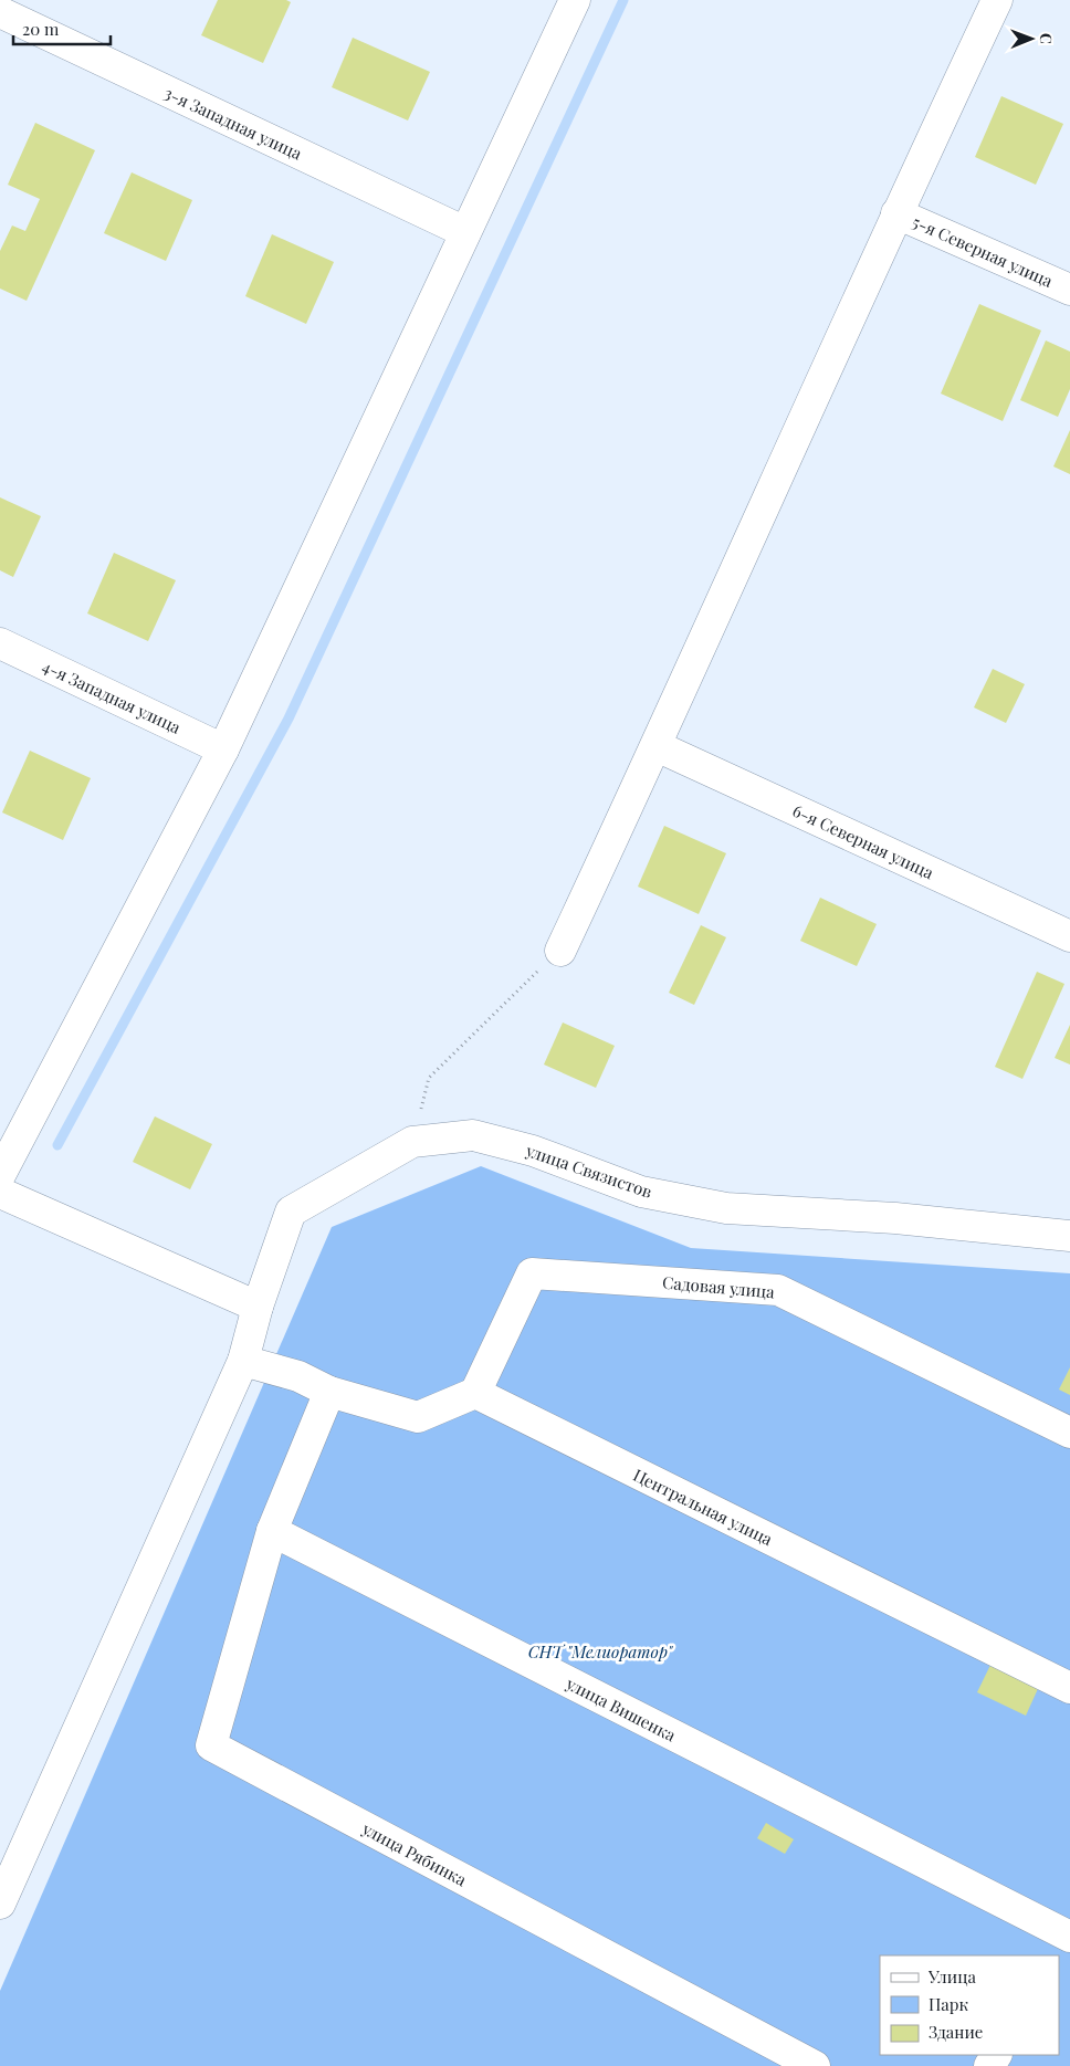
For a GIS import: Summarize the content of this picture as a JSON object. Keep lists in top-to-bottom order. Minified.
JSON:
{"streets":{"street":["3-я Западная улица","5-я Северная улица","4-я Западная улица","6-я Северная улица","улица Связистов","Садовая улица","Центральная улица","улица Вишенка","улица Рябинка"]},"crossings":[["Садовая улица","Центральная улица"],["улица Вишенка","улица Рябинка"]],"parks":["СНТ \"Мелиоратор\""],"legend":["Улица","Парк","Здание"],"scale_bar":"20 m","north":"right"}
